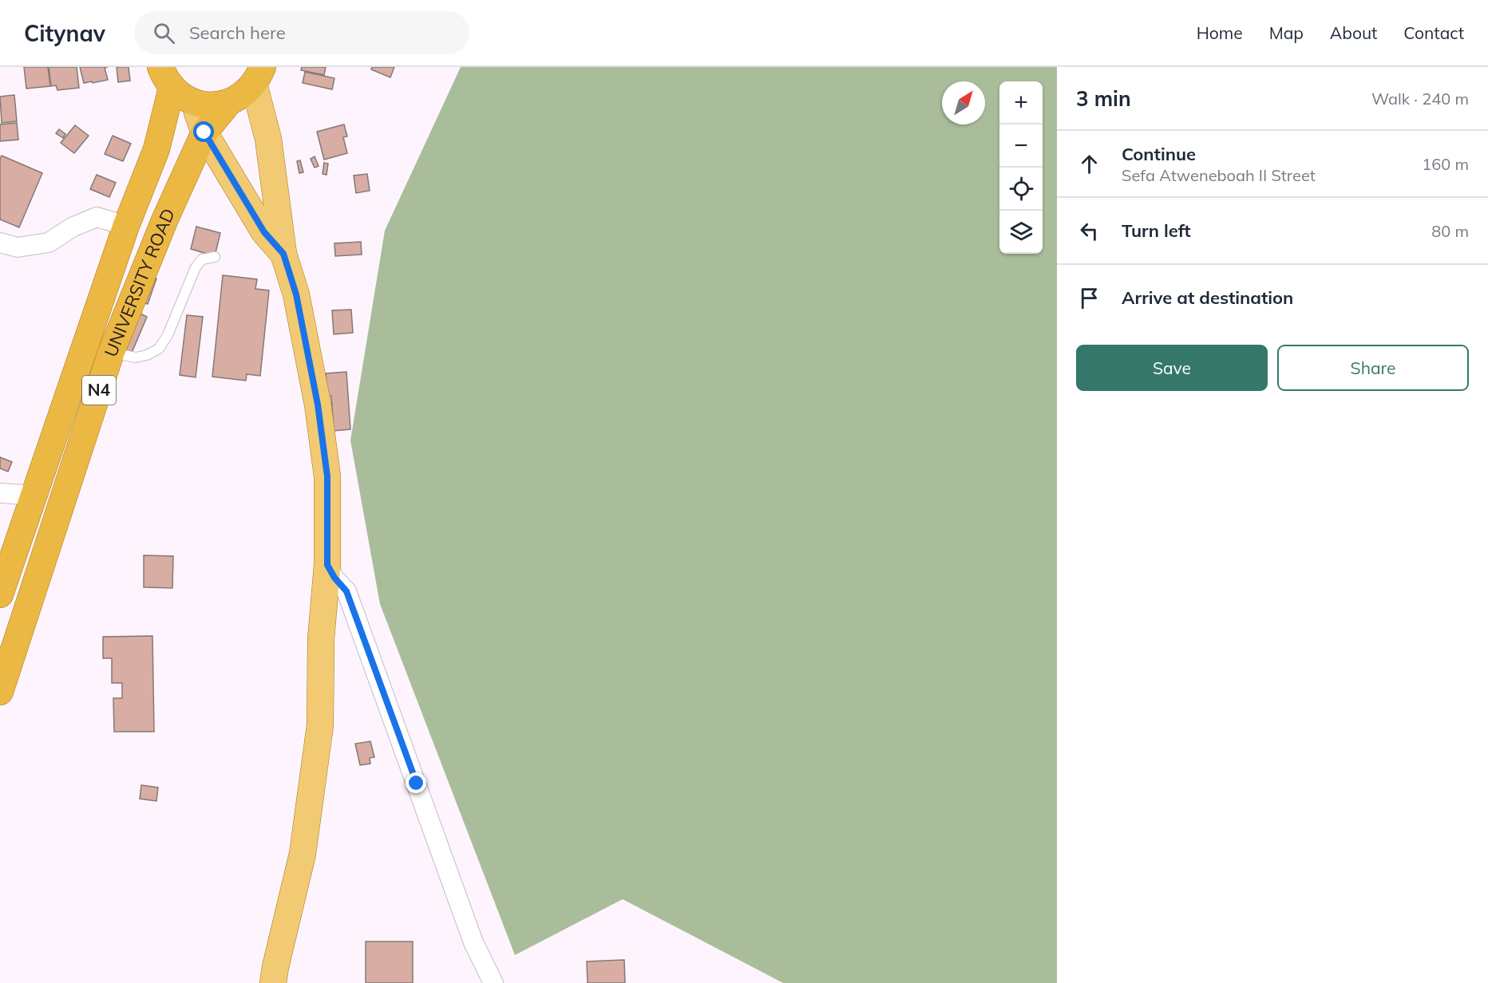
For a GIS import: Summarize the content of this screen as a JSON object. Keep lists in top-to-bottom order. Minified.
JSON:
{"streets":{"highway":["UNIVERSITY ROAD","N4"]},"crossings":[["UNIVERSITY ROAD","N4"]],"north":"top right","page":{"header":"Citynav","search":"Search here","nav":["Home","Map","About","Contact"],"heading":["3 min","Walk · 240 m"],"map_buttons":["+","−"],"list":[["Continue","Sefa Atweneboah II Street","160 m"],["Turn left","80 m"],"Arrive at destination"],"buttons":["Save","Share"]}}
